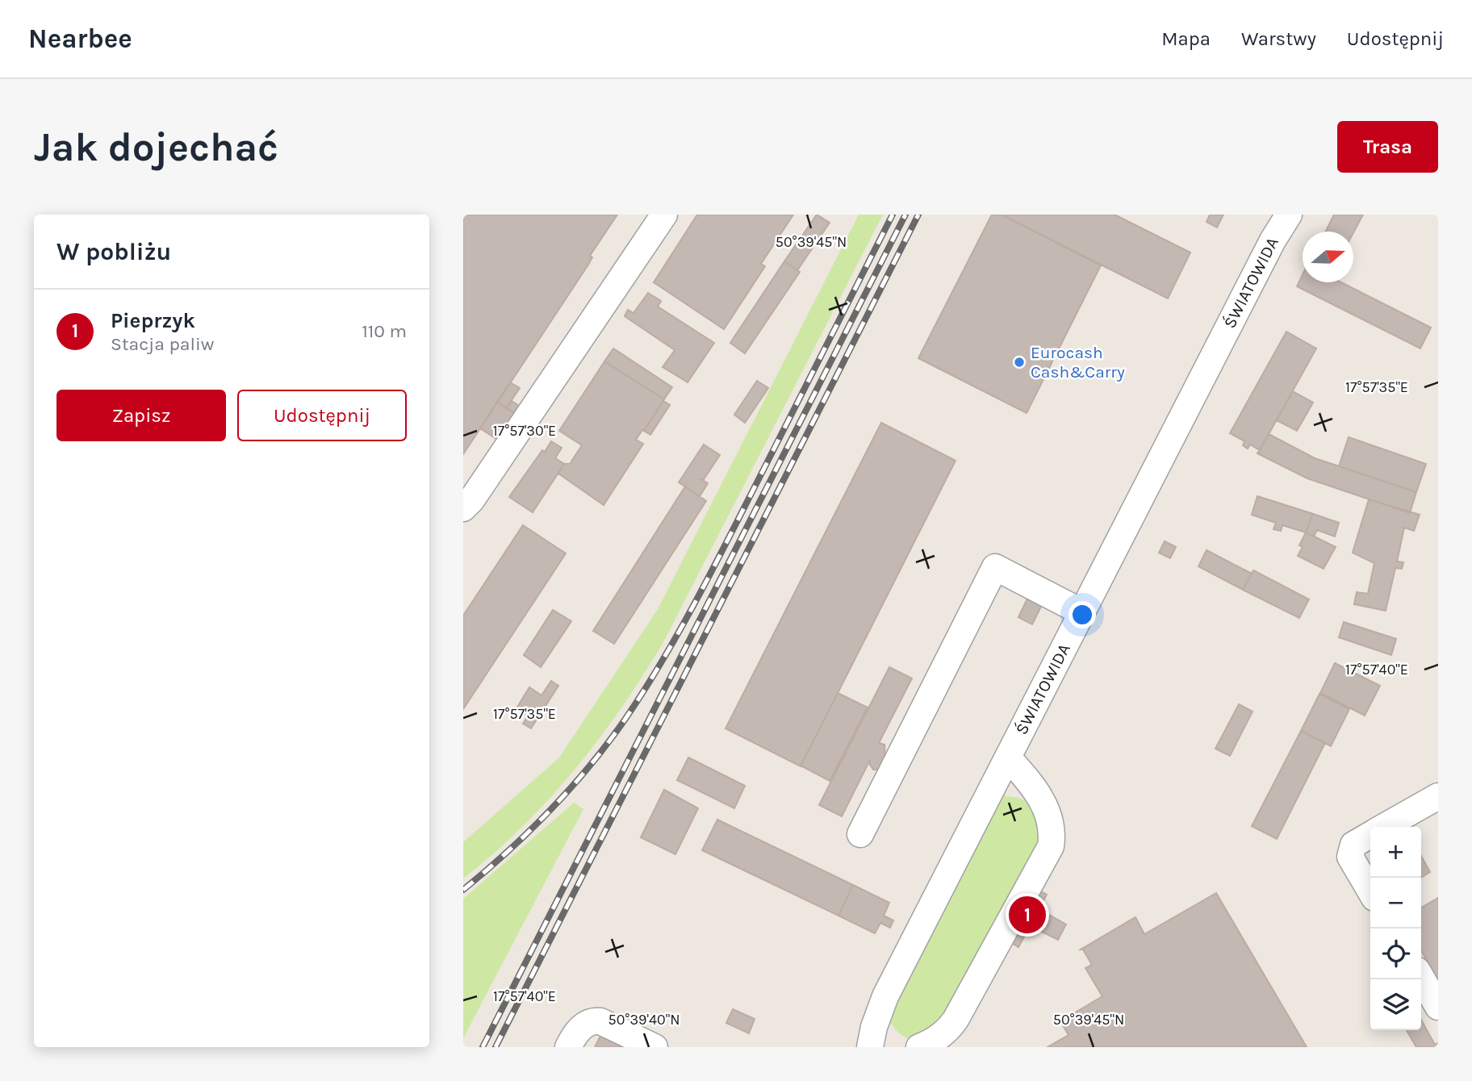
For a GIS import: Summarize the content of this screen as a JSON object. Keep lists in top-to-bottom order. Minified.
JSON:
{"streets":{"street":["ŚWIATOWIDA"]},"places":["Eurocash Cash&Carry"],"north":"right","page":{"header":"Nearbee","nav":["Mapa","Warstwy","Udostępnij"],"buttons":["Trasa",["Zapisz","Udostępnij"]],"title":"Jak dojechać","heading":"W pobliżu","list":[{"mark":"1","name":"Pieprzyk","note":"Stacja paliw","value":"110 m"}],"map_buttons":["+","−"],"pins":"1"},"coordinates":["50°39'45\"N","17°57'35\"E","17°57'30\"E","17°57'40\"E","50°39'40\"N"]}
